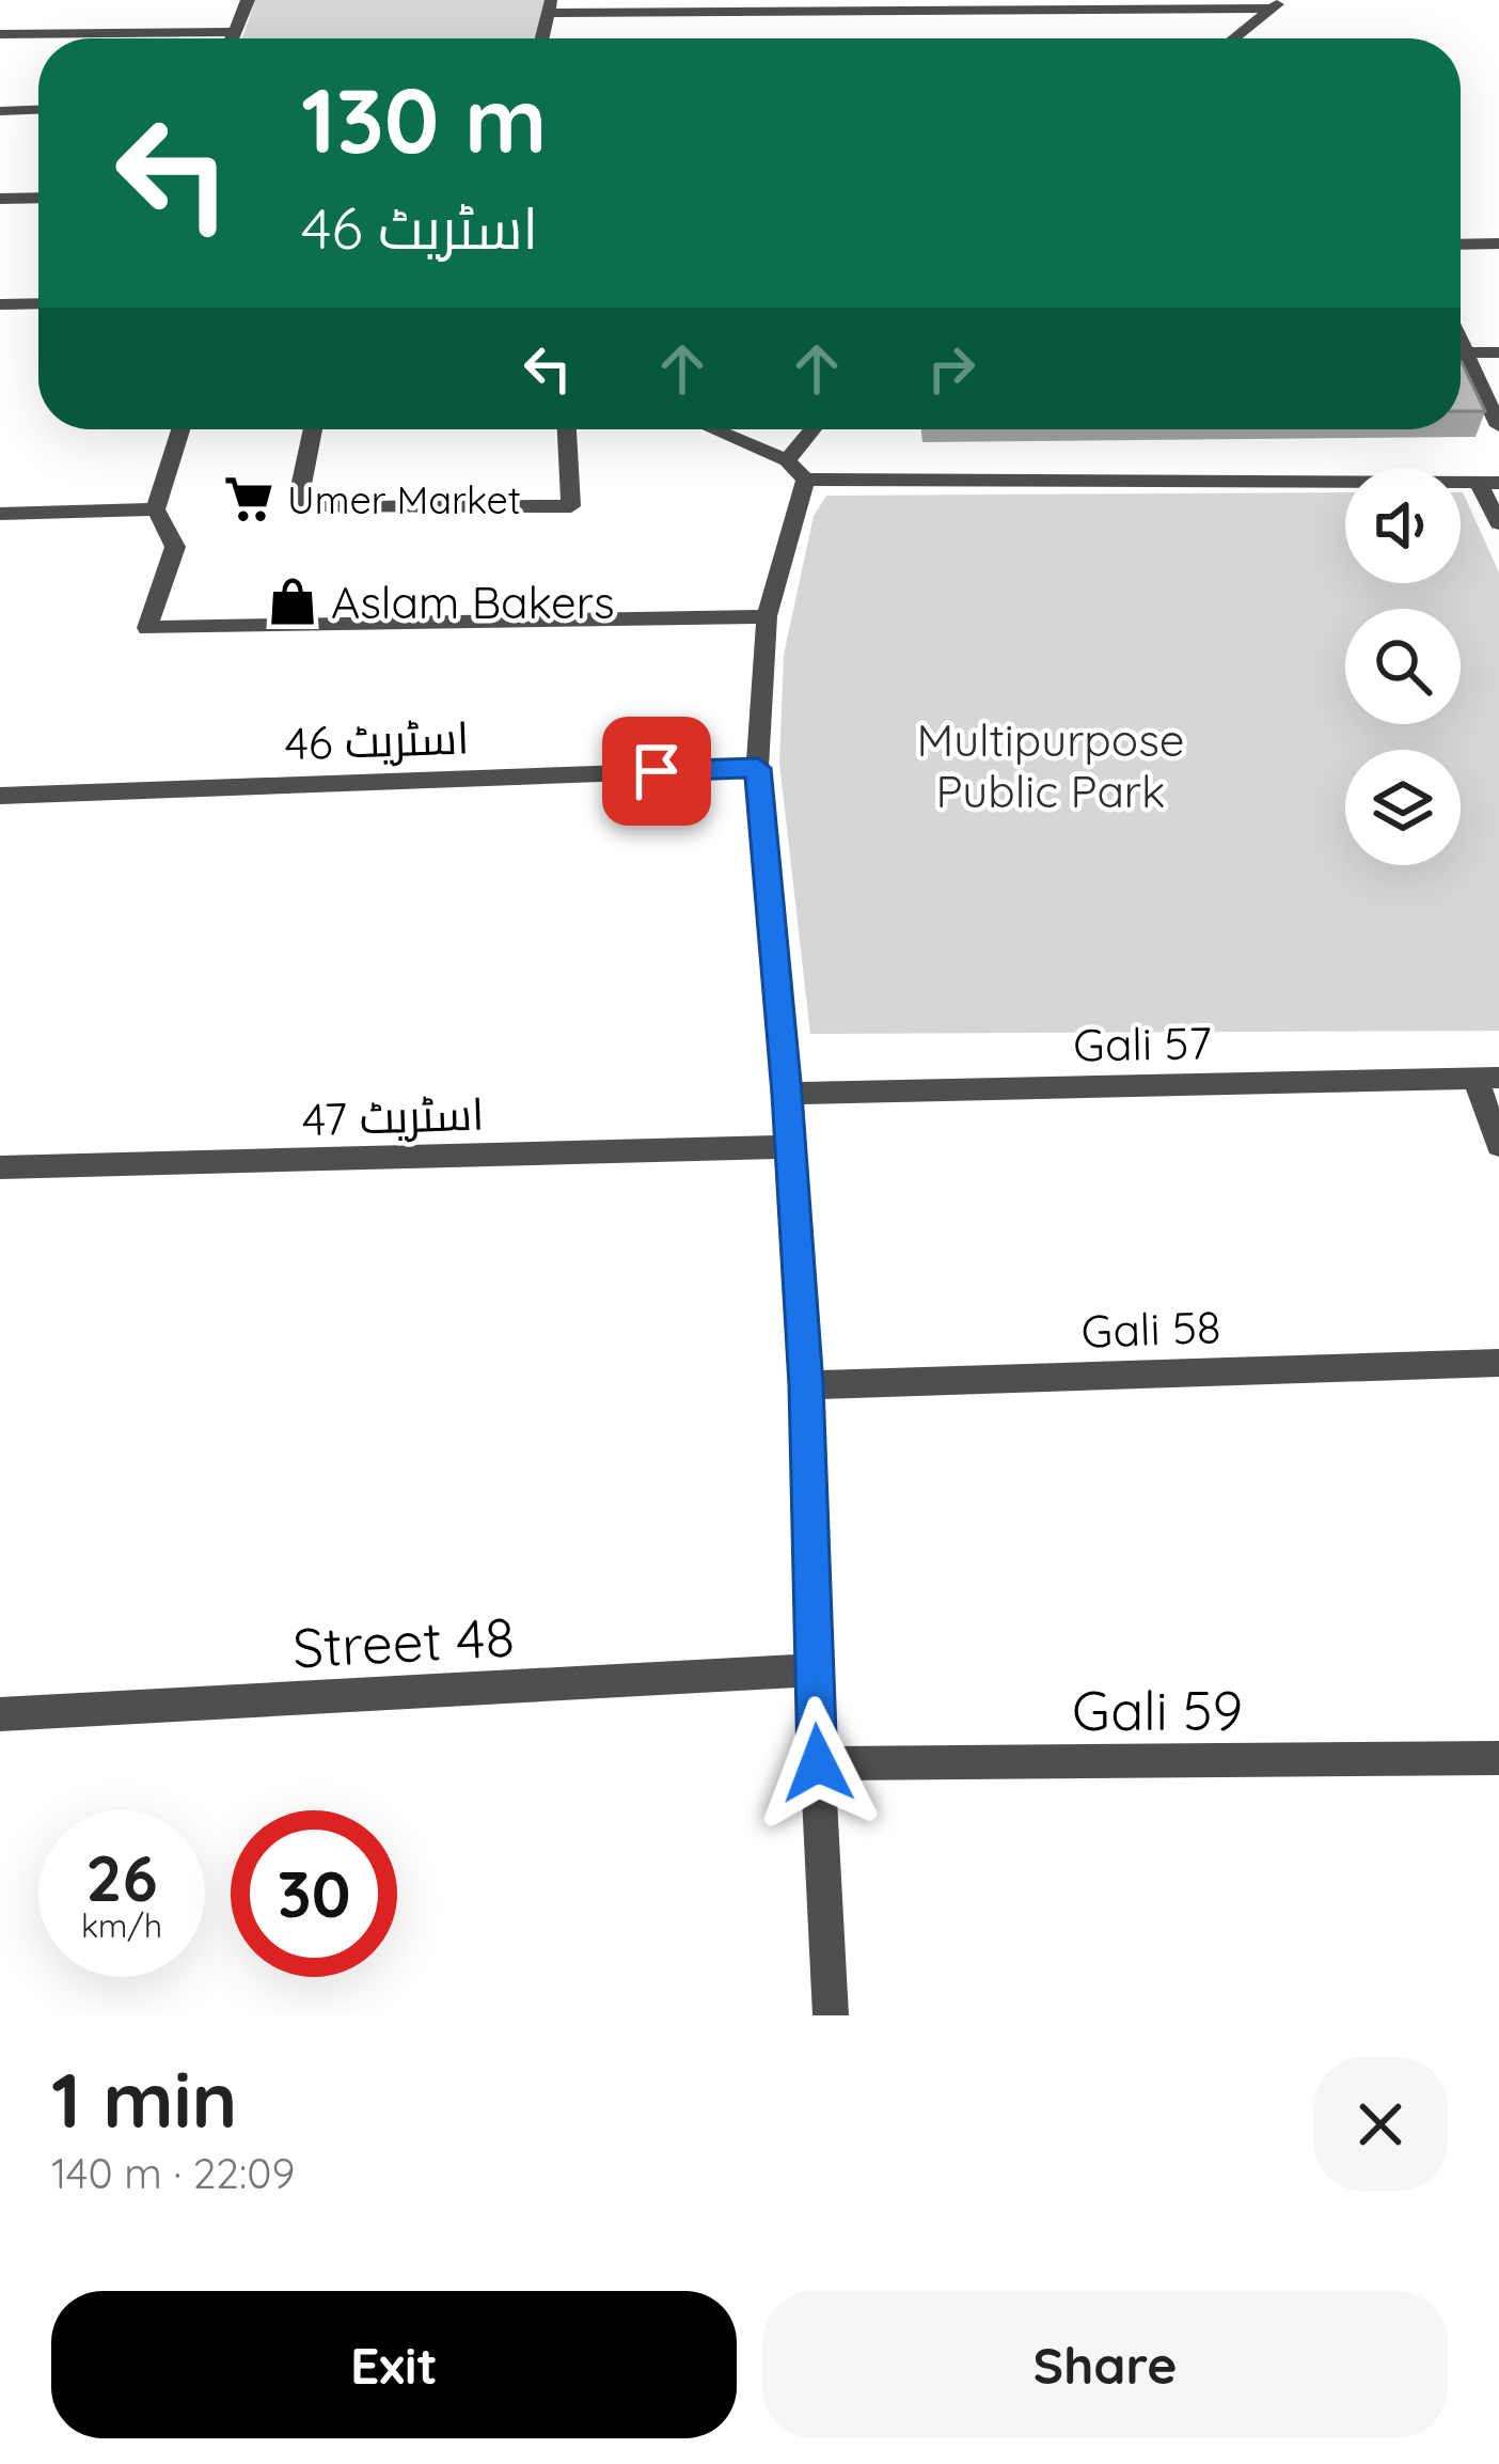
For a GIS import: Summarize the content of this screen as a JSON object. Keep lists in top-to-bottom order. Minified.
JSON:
{"streets":{"street":["اسٹریٹ 46","Gali 57","اسٹریٹ 47","Gali 58","Street 48","Gali 59"]},"parks":["Multipurpose Public Park"],"places":{"supermarket":["Umer Market"],"shop":["Aslam Bakers"]},"page":{"turn":["130 m","اسٹریٹ 46"],"speed":"26 km/h","limit":"30","heading":["1 min","140 m · 22:09"],"buttons":["Exit","Share"]}}
